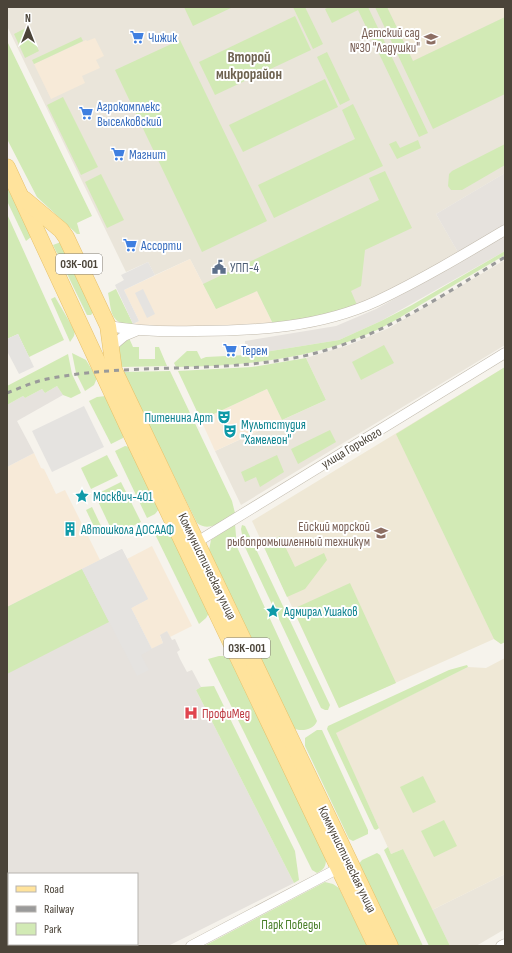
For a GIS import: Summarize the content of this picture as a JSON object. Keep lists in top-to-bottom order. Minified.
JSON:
{"streets":{"main road":["03К-001","Коммунистическая улица"],"street":["улица Горького"]},"crossings":[["улица Горького","Коммунистическая улица"]],"districts":["Второй микрорайон"],"parks":["Парк Победы"],"places":{"supermarket":["Чижик","Агрокомплекс Выселковский","Магнит","Ассорти","Терем"],"school or university":["Детский сад №30 \"Ладушки\"","Ейский морской рыбопромышленный техникум"],"public building":["УПП-4"],"theatre":["Питенина Арт","Мультстудия \"Хамелеон\""],"place":["Москвич-401","Адмирал Ушаков"],"building":["Автошкола ДОСААФ"],"hospital":["ПрофиМед"]},"legend":["Road","Railway","Park"],"north":"top"}
